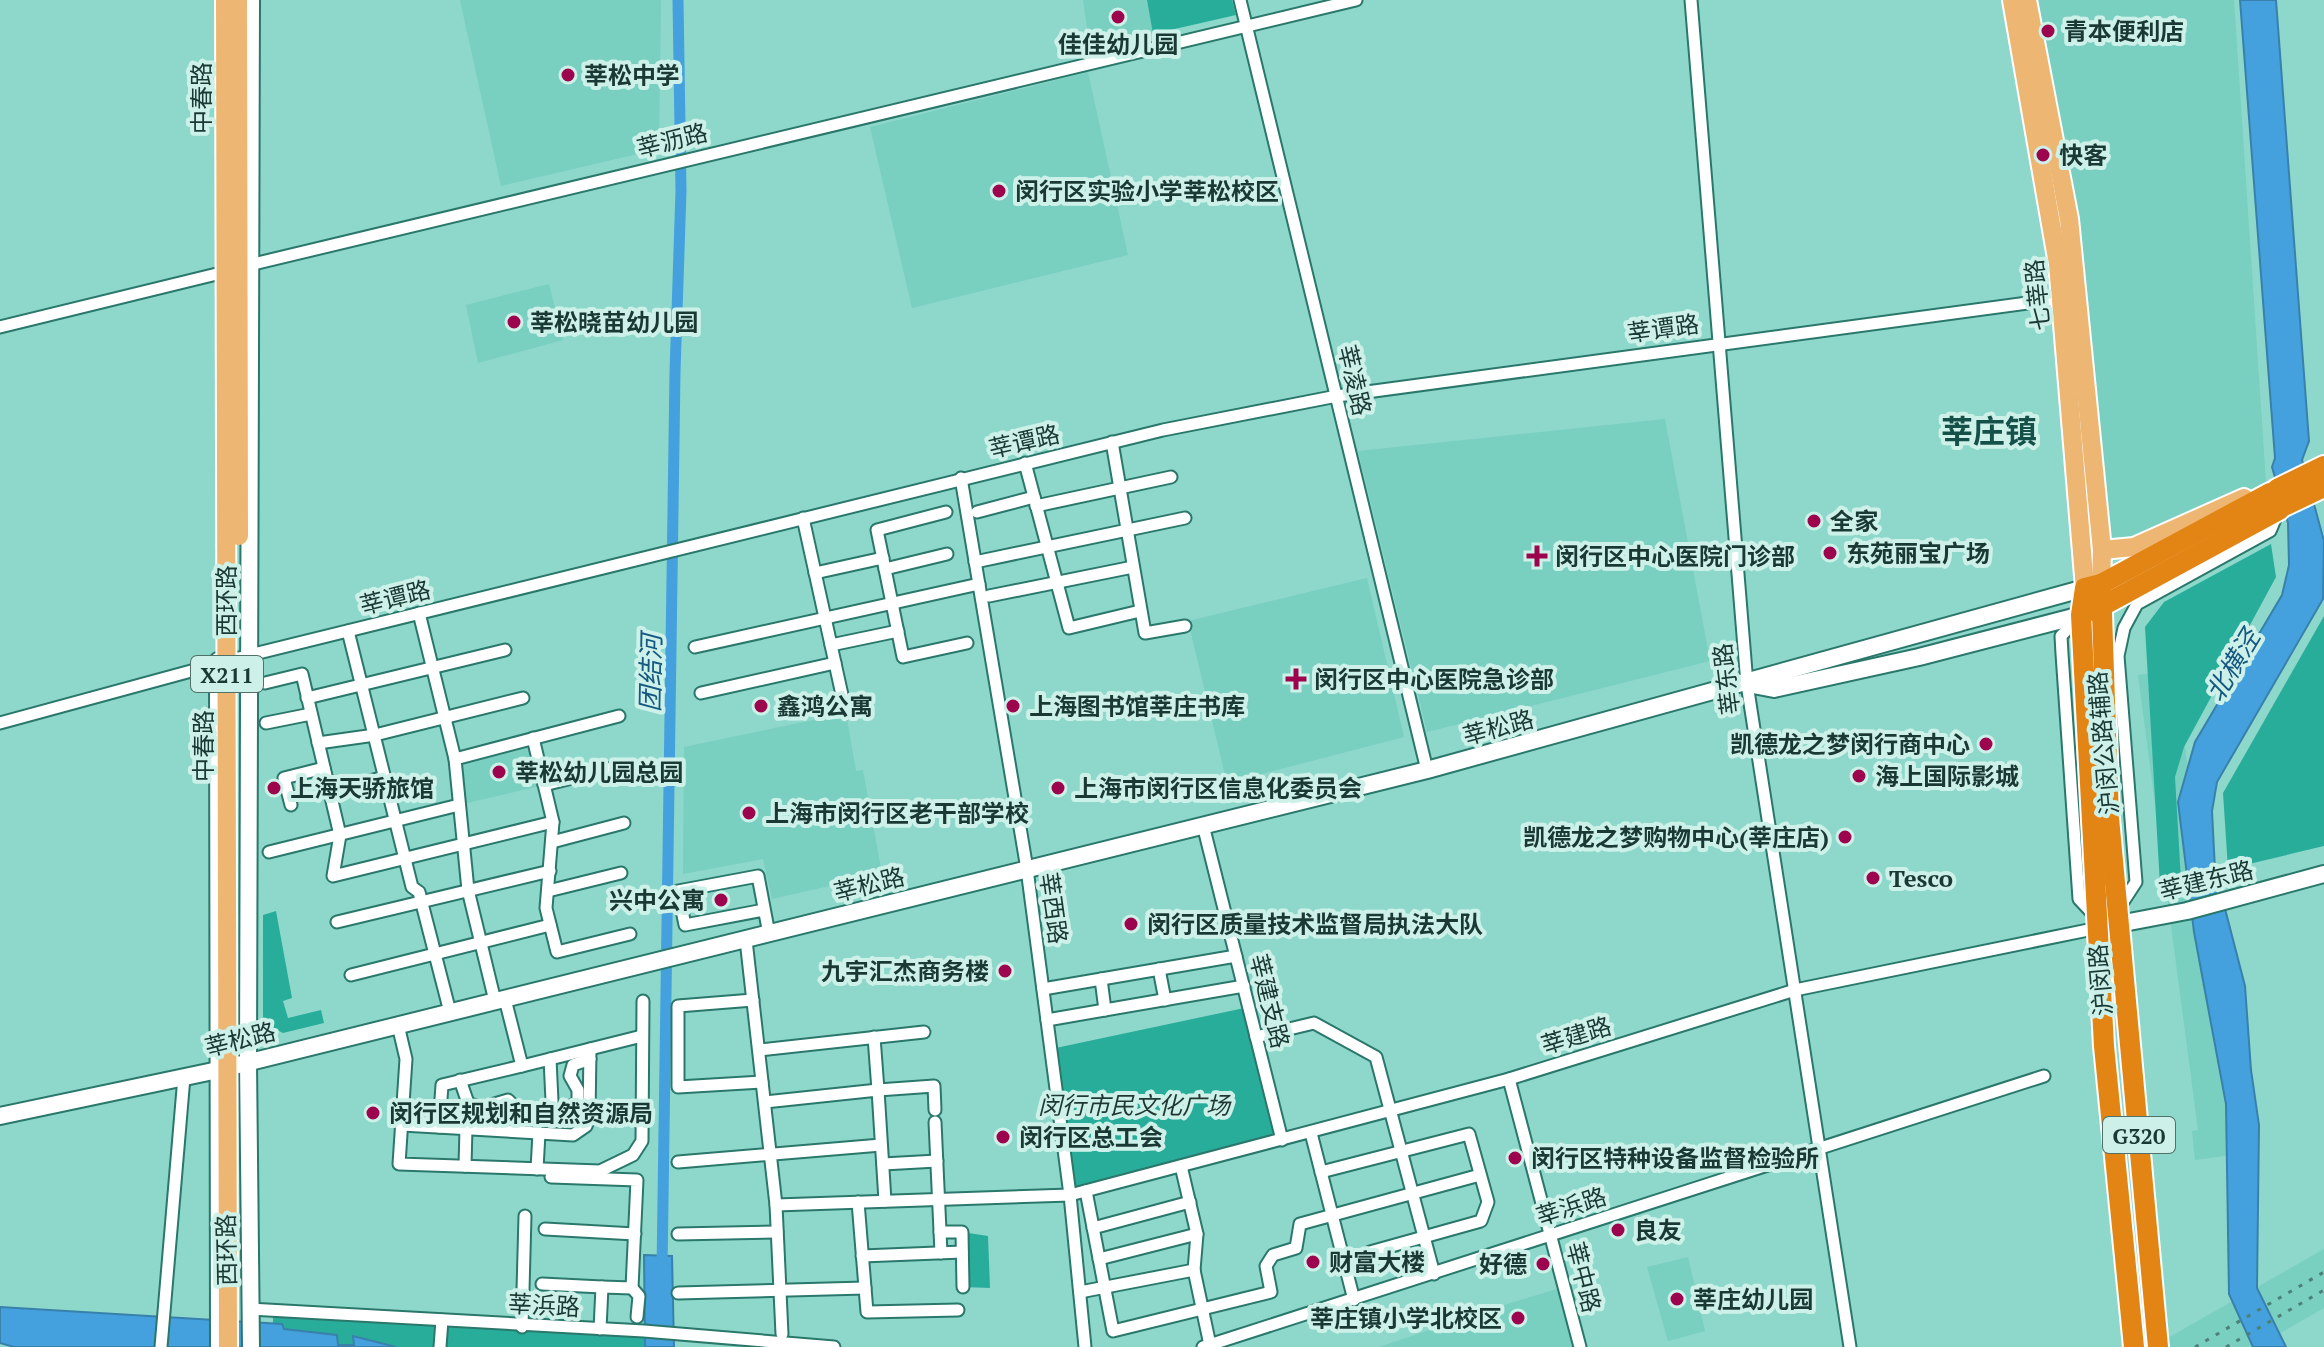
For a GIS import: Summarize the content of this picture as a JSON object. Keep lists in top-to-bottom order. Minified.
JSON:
{"streets":{"highway":["沪闵路","G320"],"main road":["中春路","七莘路","西环路","X211","莘松路","莘建东路"],"street":["莘沥路","莘谭路","莘凌路","莘东路","沪闵公路辅路","莘西路","莘建支路","莘建路","莘浜路","莘中路"]},"crossings":[["莘沥路","莘凌路"],["莘沥路","西环路"],["七莘路","莘谭路"],["七莘路","莘松路"],["七莘路","沪闵路"],["莘谭路","莘凌路"],["莘谭路","西环路"],["莘谭路","莘东路"],["莘谭路","莘西路"],["莘凌路","莘松路"],["西环路","莘松路"],["西环路","莘浜路"],["莘东路","莘松路"],["莘东路","莘建路"],["莘东路","莘浜路"],["莘松路","莘西路"],["莘松路","沪闵路"],["莘松路","莘建支路"],["沪闵公路辅路","莘建东路"],["沪闵公路辅路","沪闵路"],["莘建东路","沪闵路"],["莘建东路","莘建路"],["莘西路","莘建路"],["沪闵路","莘建路"],["莘建支路","莘建路"],["莘建路","莘中路"],["莘浜路","莘中路"]],"districts":["莘庄镇"],"water":["北横泾","团结河"],"parks":["闵行市民文化广场"],"places":{"other":["佳佳幼儿园","青本便利店","莘松中学","快客","闵行区实验小学莘松校区","莘松晓苗幼儿园","全家","东苑丽宝广场","鑫鸿公寓","上海图书馆莘庄书库","凯德龙之梦闵行商中心","莘松幼儿园总园","海上国际影城","上海天骄旅馆","上海市闵行区信息化委员会","上海市闵行区老干部学校","凯德龙之梦购物中心(莘庄店)","Tesco","兴中公寓","闵行区质量技术监督局执法大队","九宇汇杰商务楼","闵行区规划和自然资源局","闵行区总工会","闵行区特种设备监督检验所","良友","财富大楼","好德","莘庄幼儿园","莘庄镇小学北校区"],"health":["闵行区中心医院门诊部","闵行区中心医院急诊部"]}}
